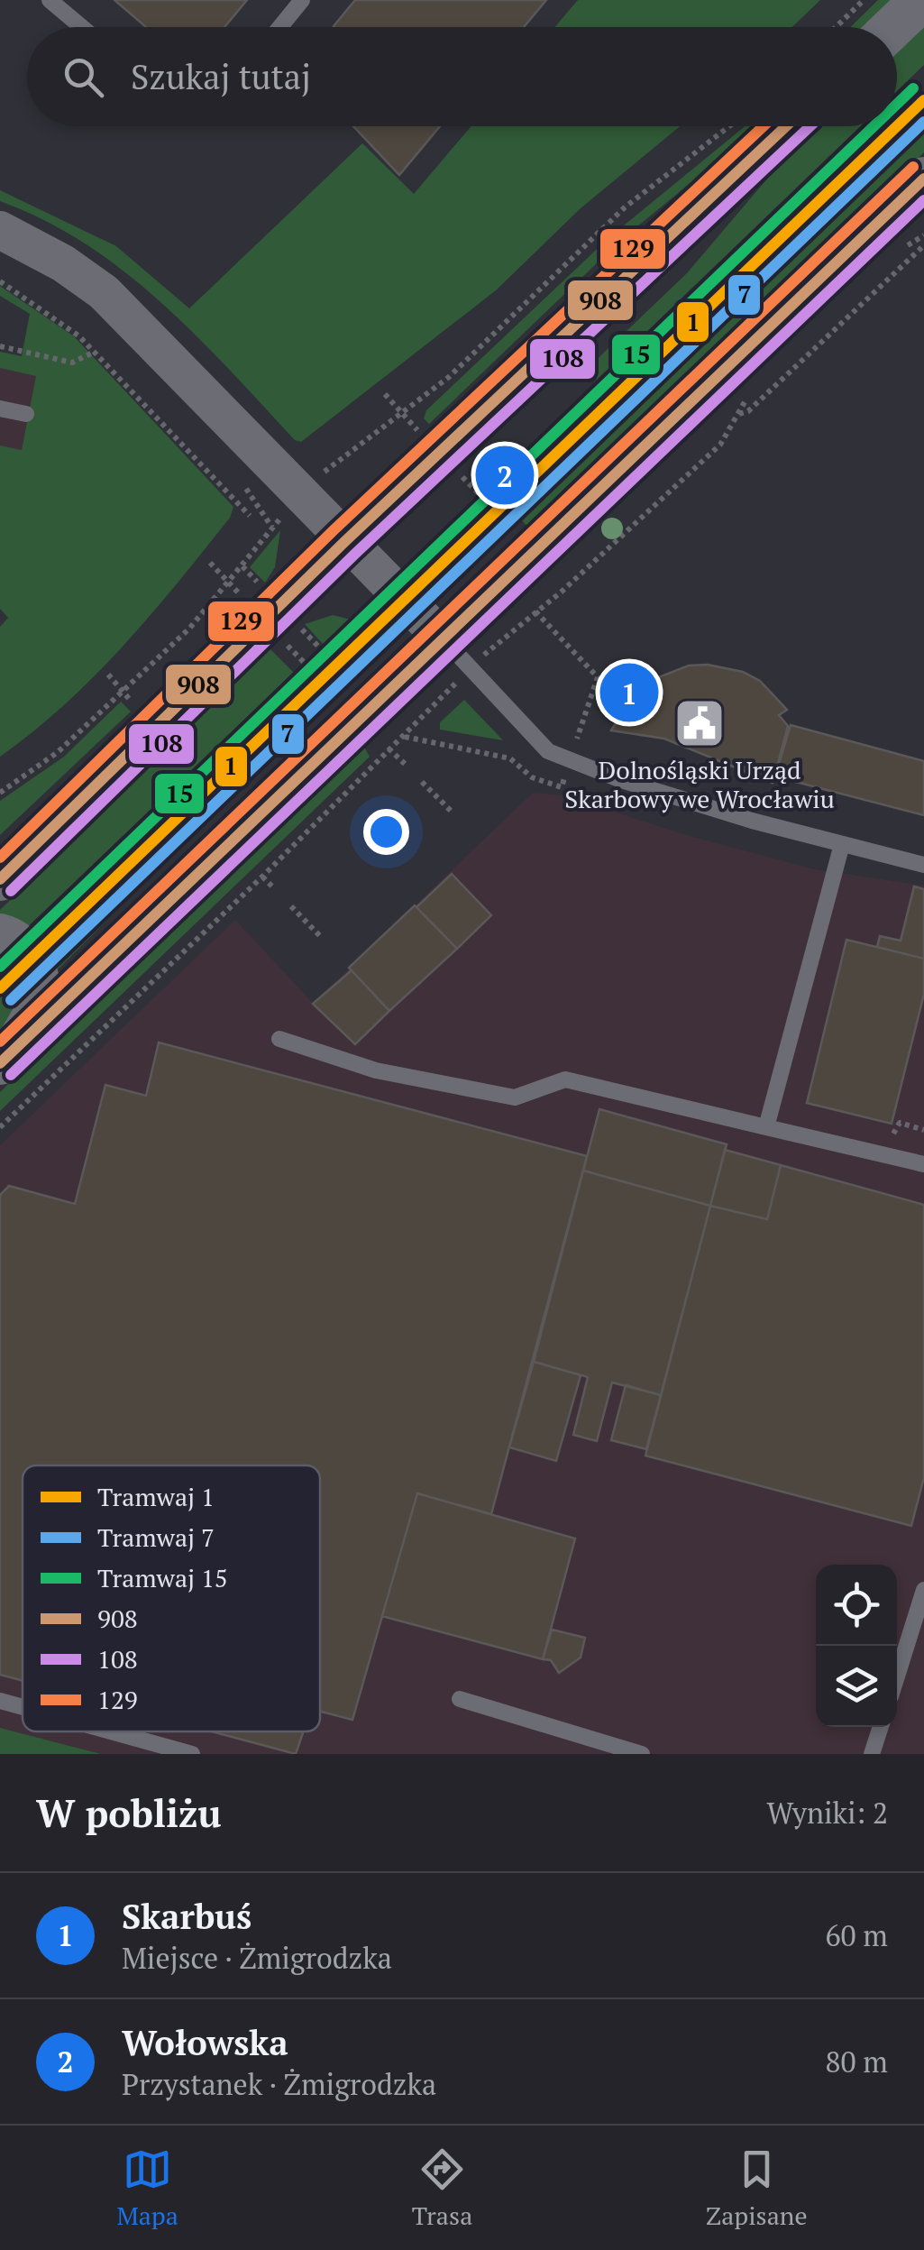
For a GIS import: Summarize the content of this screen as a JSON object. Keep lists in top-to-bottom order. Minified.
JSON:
{"places":{"public building":["Dolnośląski Urząd Skarbowy we Wrocławiu"]},"lines":["tram line 15","tram line 1","tram line 7","transit line 908","transit line 108","transit line 129"],"legend":["Tramwaj 1","Tramwaj 7","Tramwaj 15","908","108","129"],"page":{"search":"Szukaj tutaj","pins":["2","1"],"heading":["W pobliżu","Wyniki: 2"],"list":[{"mark":"1","name":"Skarbuś","note":"Miejsce · Żmigrodzka","value":"60 m"},{"mark":"2","name":"Wołowska","note":"Przystanek · Żmigrodzka","value":"80 m"}],"nav":["Mapa","Trasa","Zapisane"]}}
